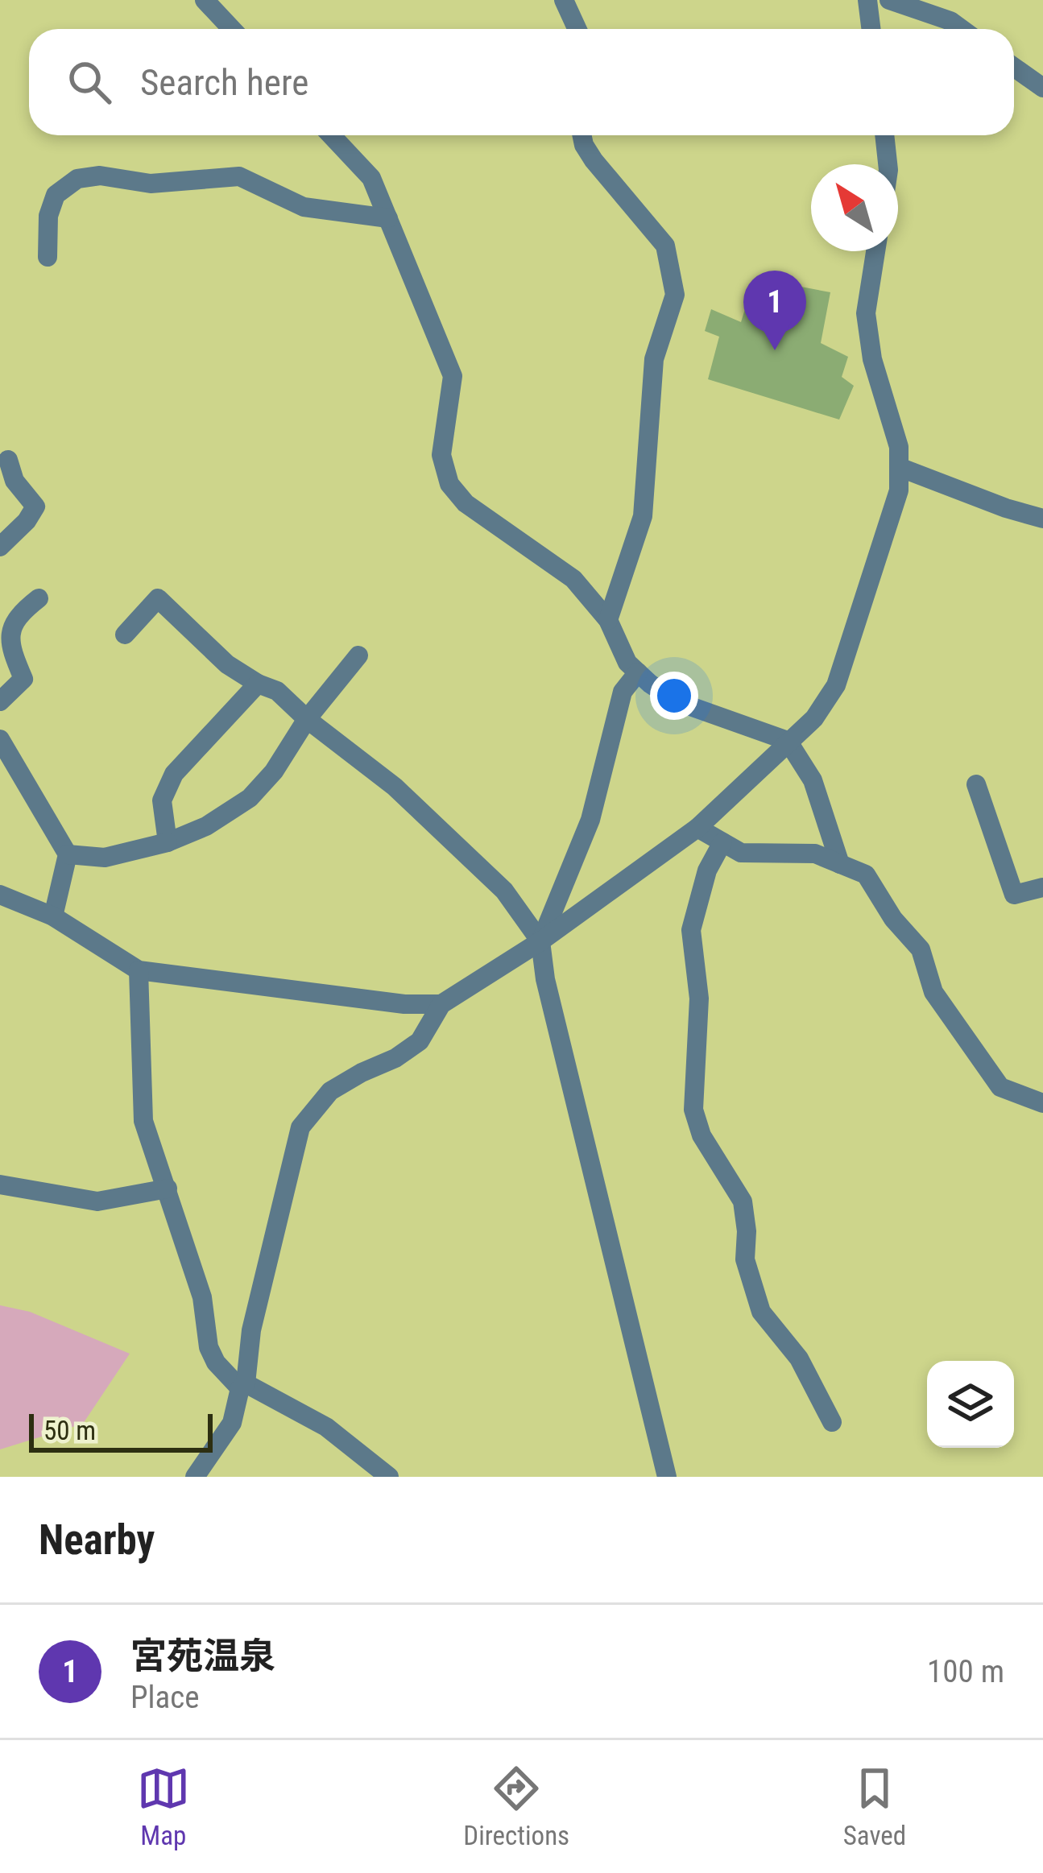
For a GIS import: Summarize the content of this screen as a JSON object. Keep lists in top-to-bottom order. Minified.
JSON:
{"scale_bar":"50 m","north":"top left","page":{"search":"Search here","pins":"1","scale":"50 m","heading":"Nearby","list":[{"mark":"1","name":"宮苑温泉","note":"Place","value":"100 m"}],"nav":["Map","Directions","Saved"]}}
